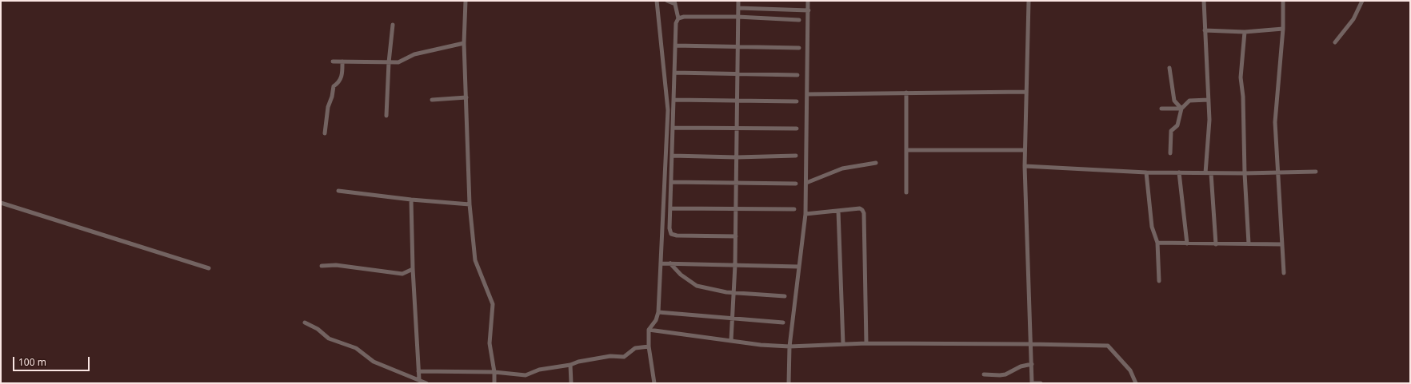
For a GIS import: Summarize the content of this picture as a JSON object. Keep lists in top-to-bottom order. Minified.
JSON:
{"scale_bar":"100 m"}
